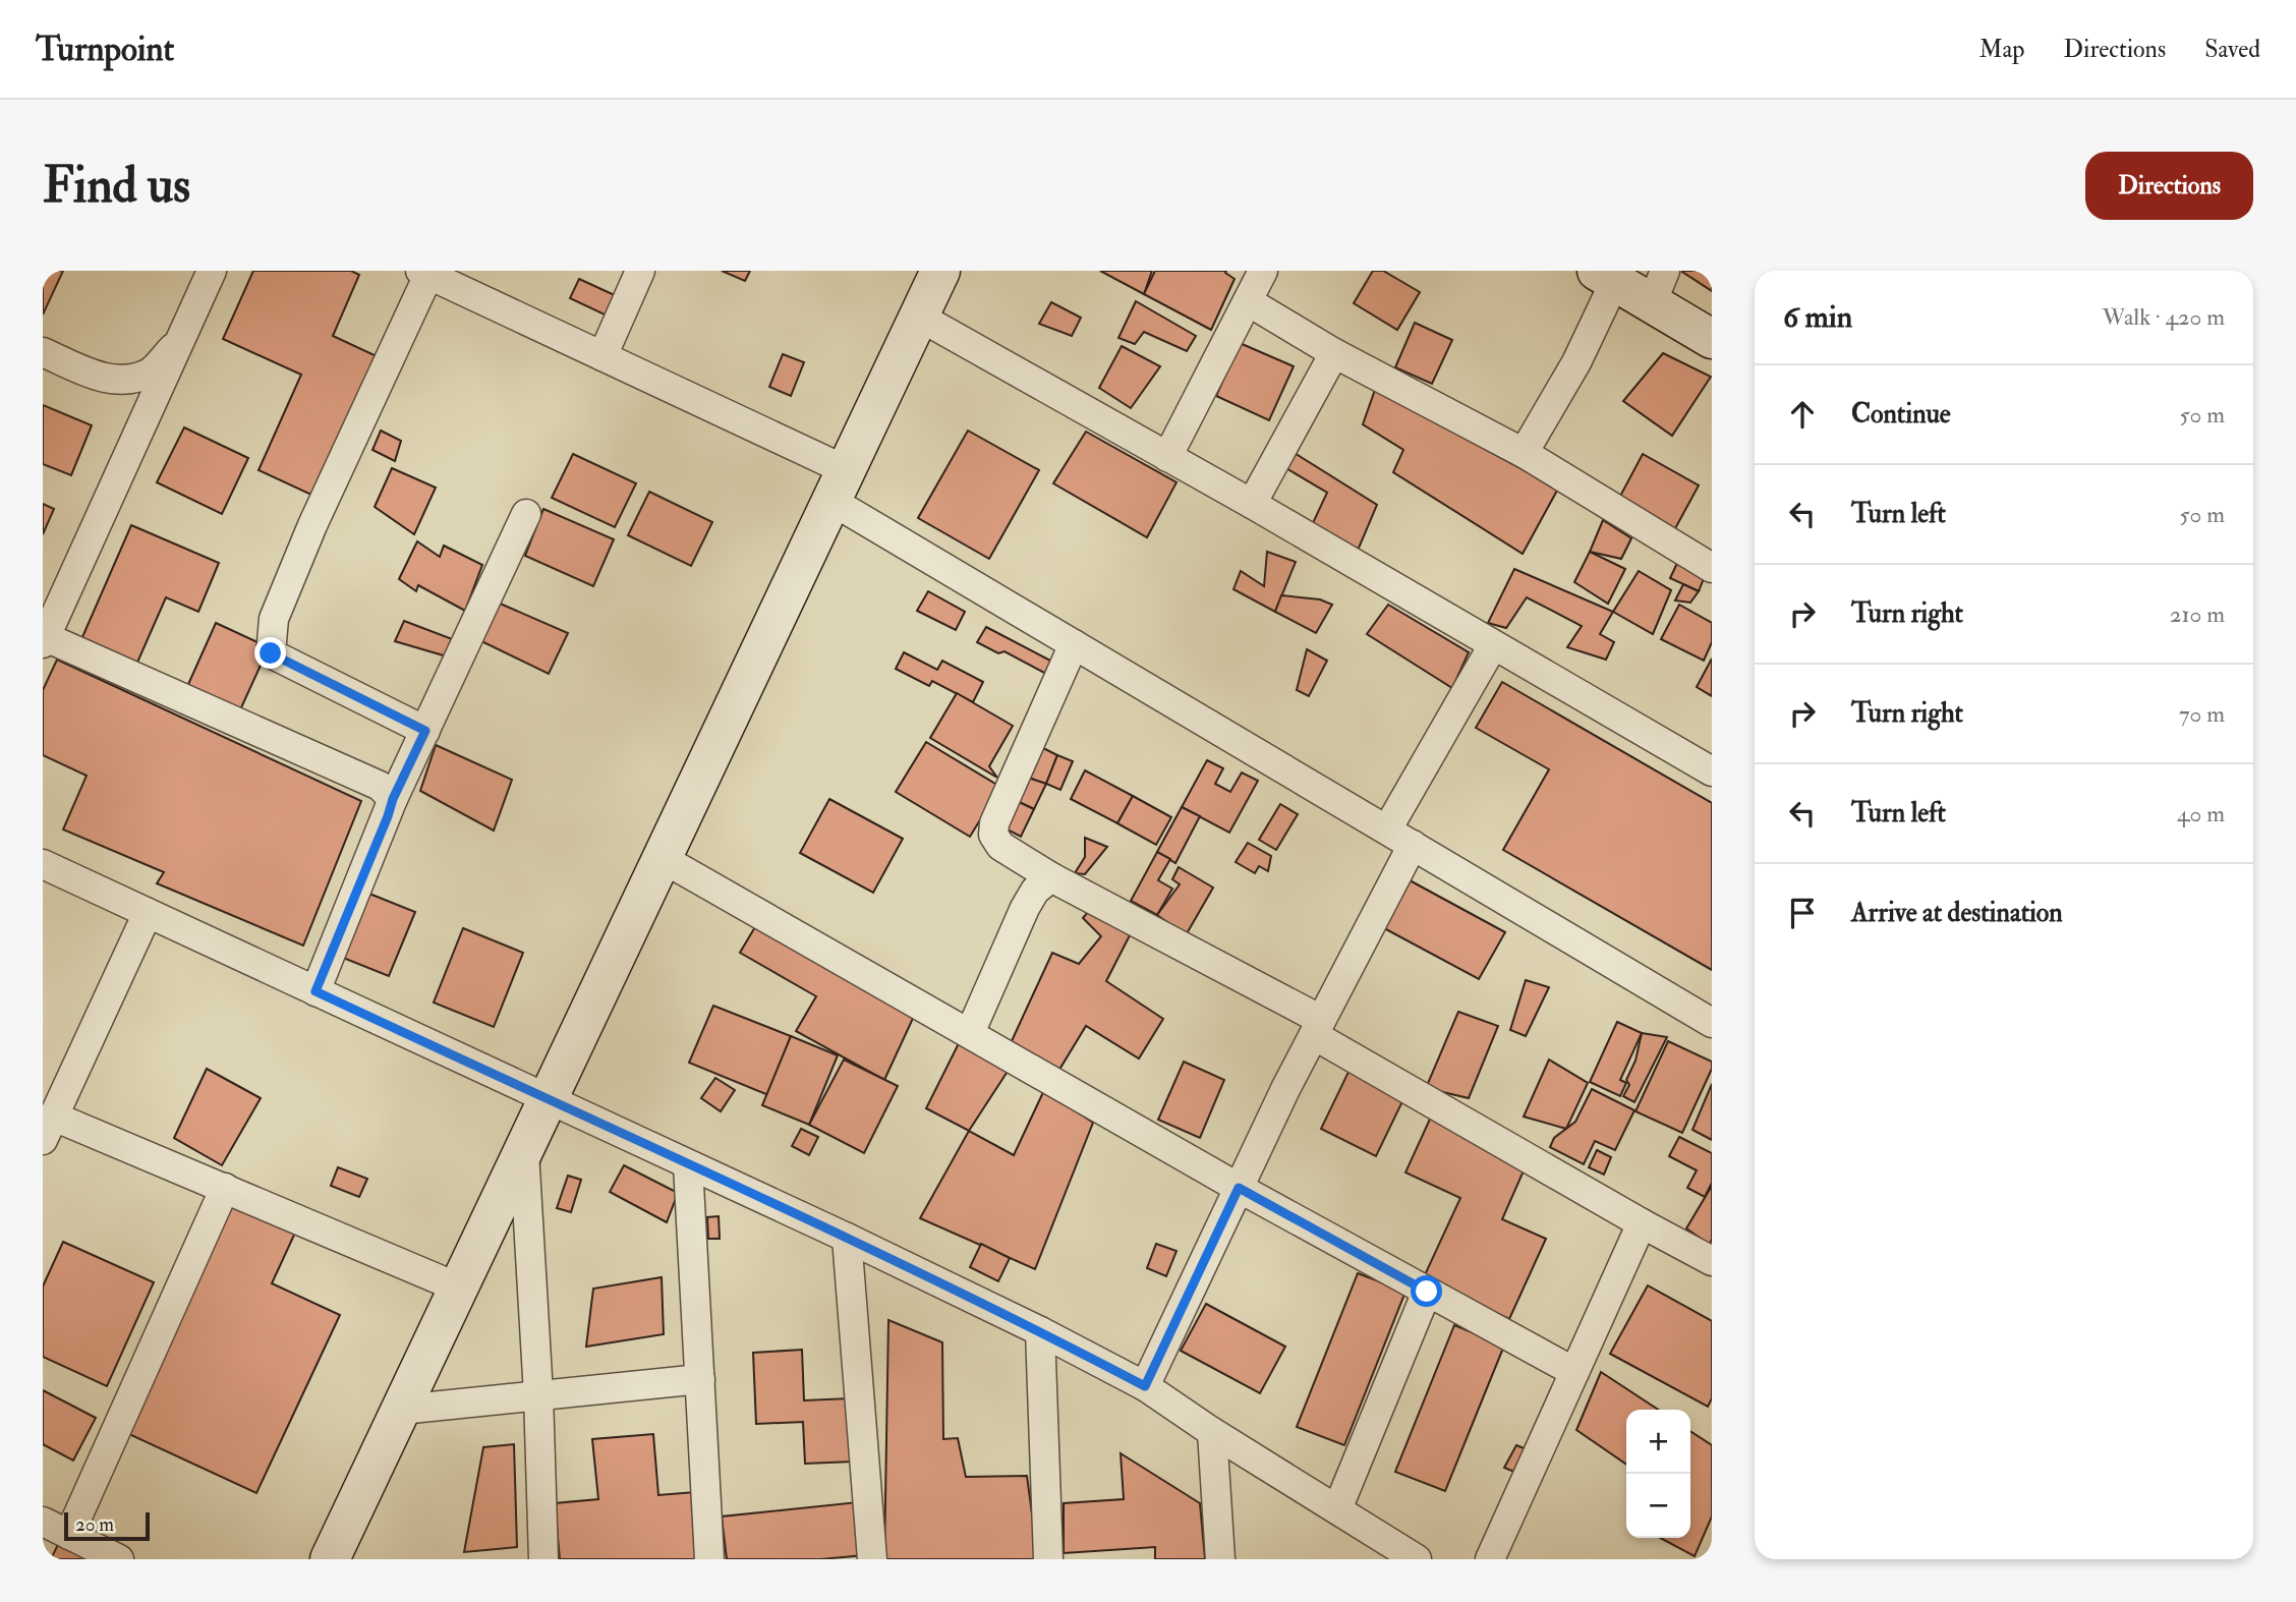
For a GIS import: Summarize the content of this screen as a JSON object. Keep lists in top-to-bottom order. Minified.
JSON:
{"scale_bar":"20 m","page":{"header":"Turnpoint","nav":["Map","Directions","Saved"],"buttons":"Directions","title":"Find us","heading":["6 min","Walk · 420 m"],"list":[["Continue","50 m"],["Turn left","50 m"],["Turn right","210 m"],["Turn right","70 m"],["Turn left","40 m"],"Arrive at destination"],"map_buttons":["+","−"],"scale":"20 m"}}
